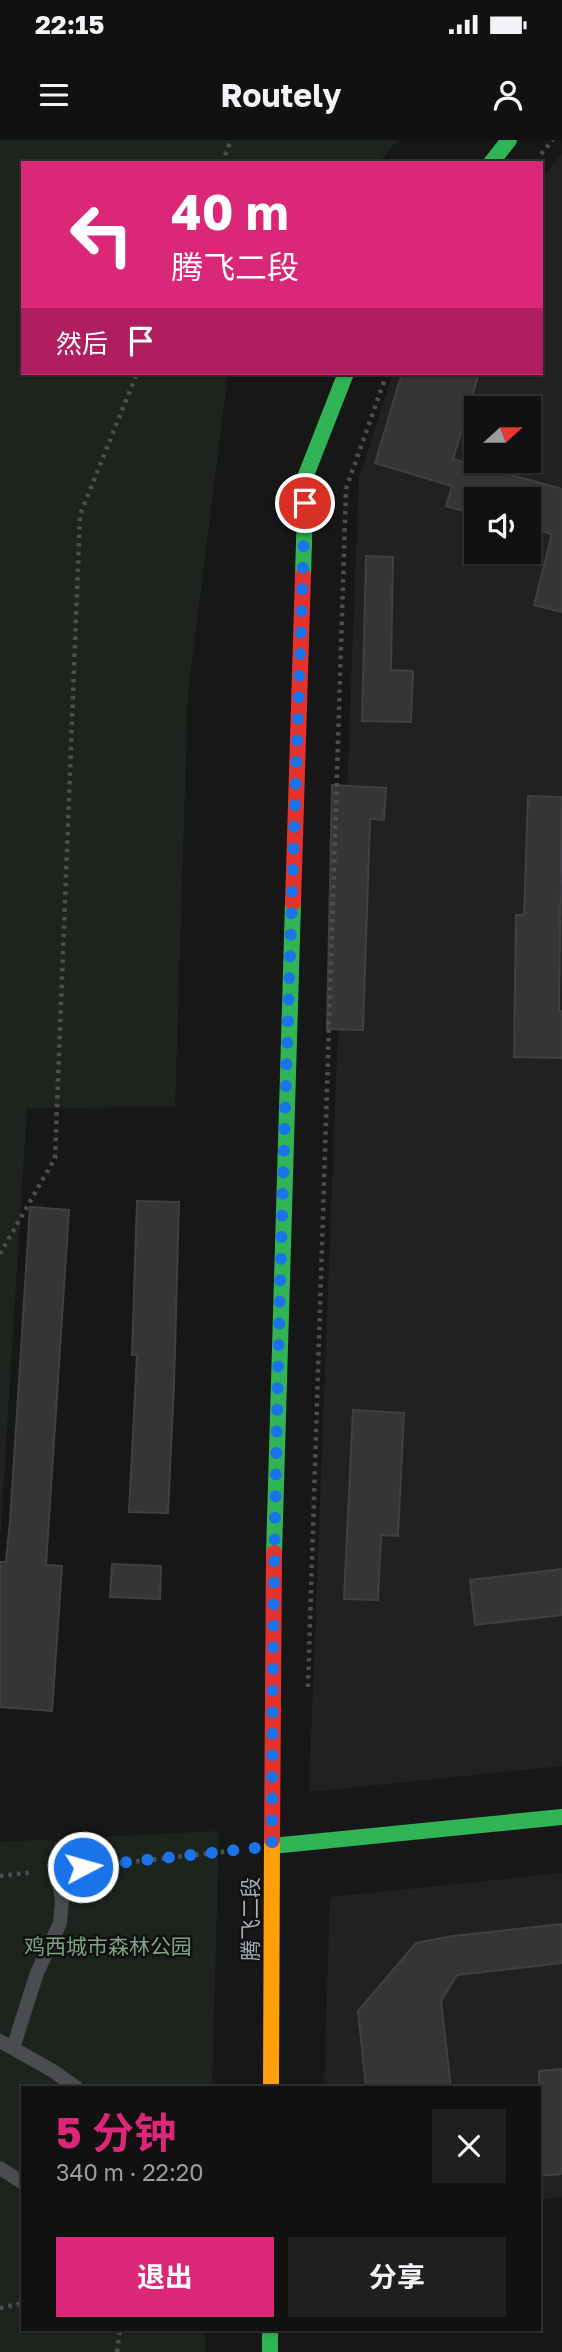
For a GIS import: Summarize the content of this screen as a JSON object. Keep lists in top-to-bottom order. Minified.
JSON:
{"streets":{"street":["腾飞二段"]},"parks":["鸡西城市森林公园"],"north":"right","page":{"status":"22:15","header":"Routely","turn":["40 m","腾飞二段"],"then":"然后","heading":["5 分钟","340 m · 22:20"],"buttons":["退出","分享"]}}
